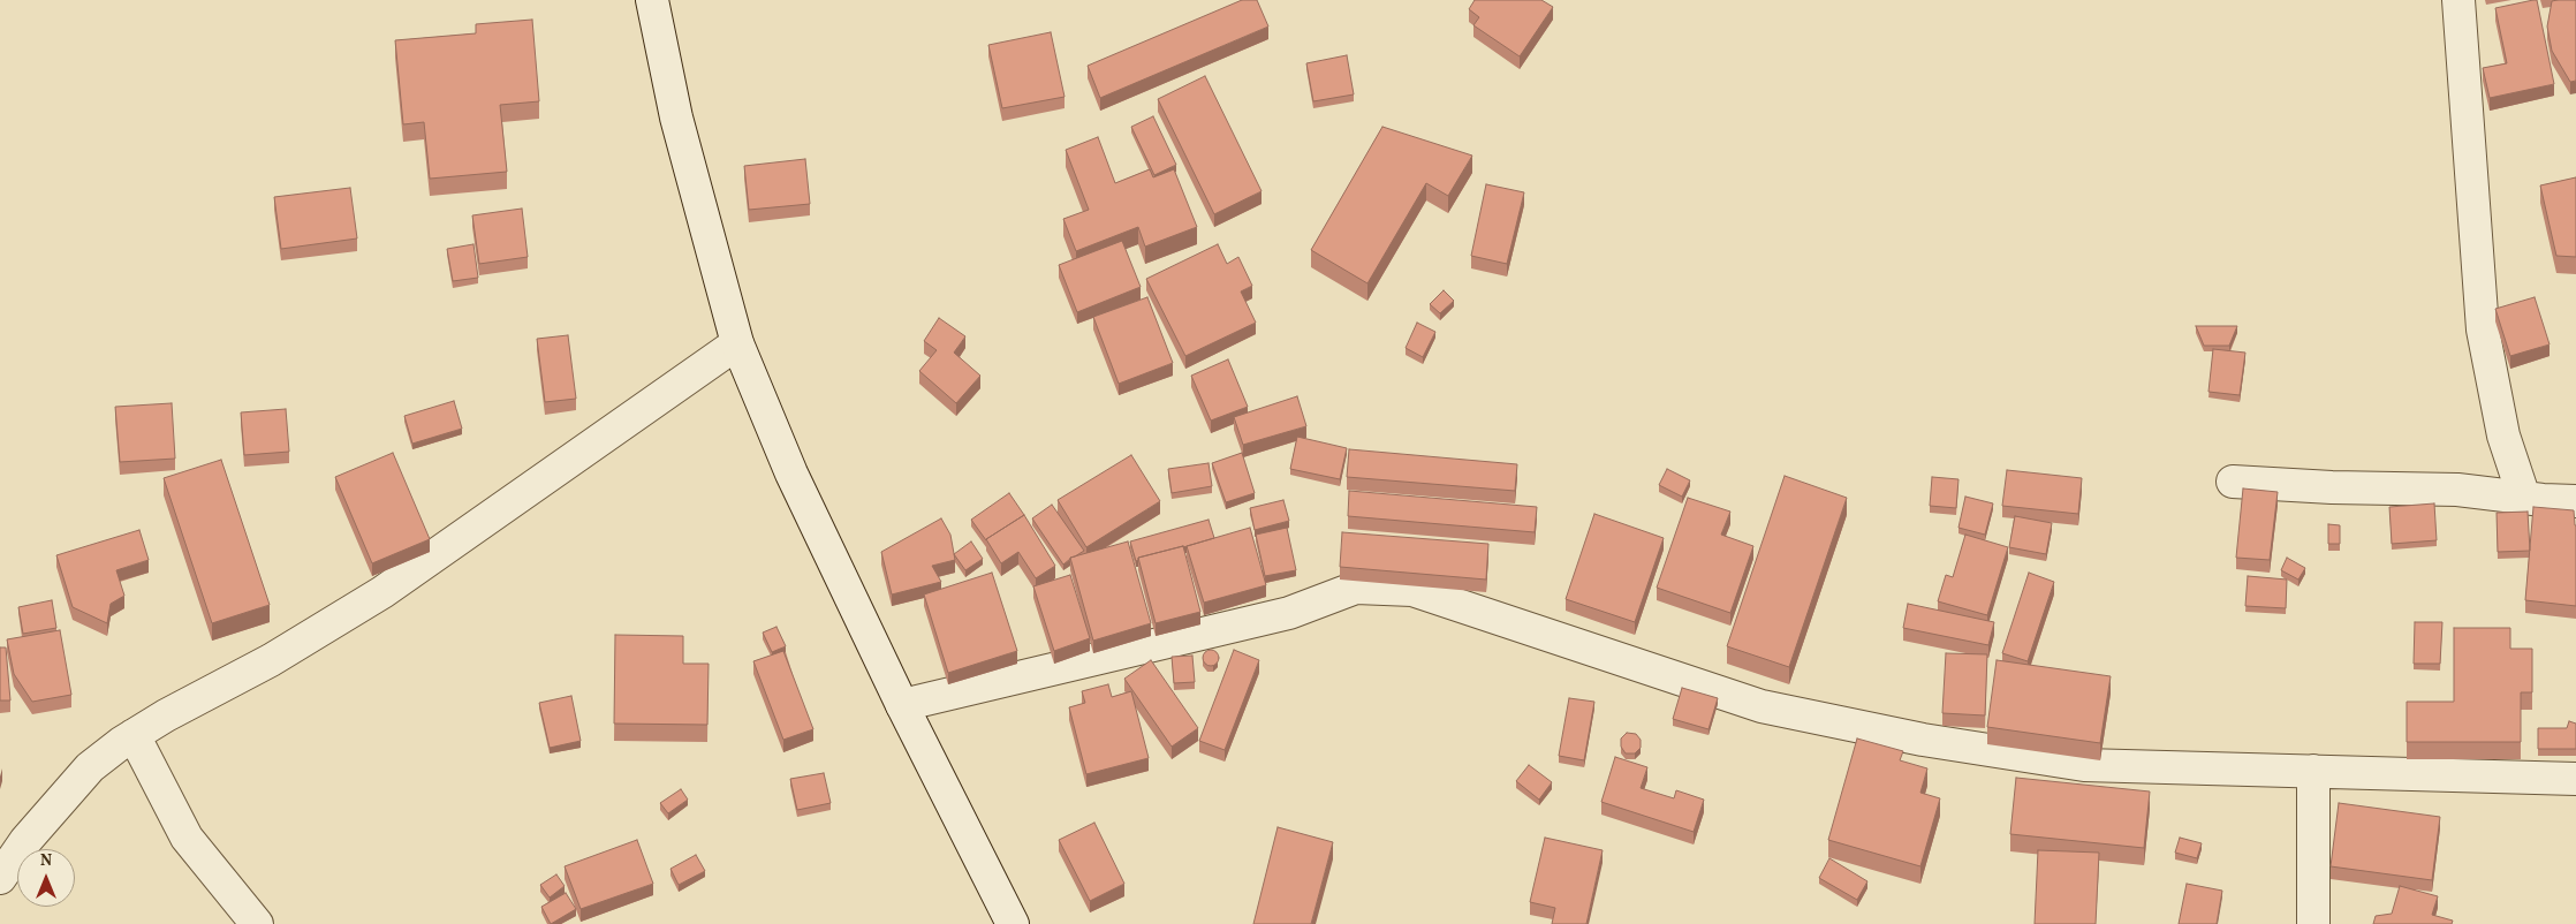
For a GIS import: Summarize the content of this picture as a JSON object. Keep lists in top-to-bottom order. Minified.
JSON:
{"north":"top"}
